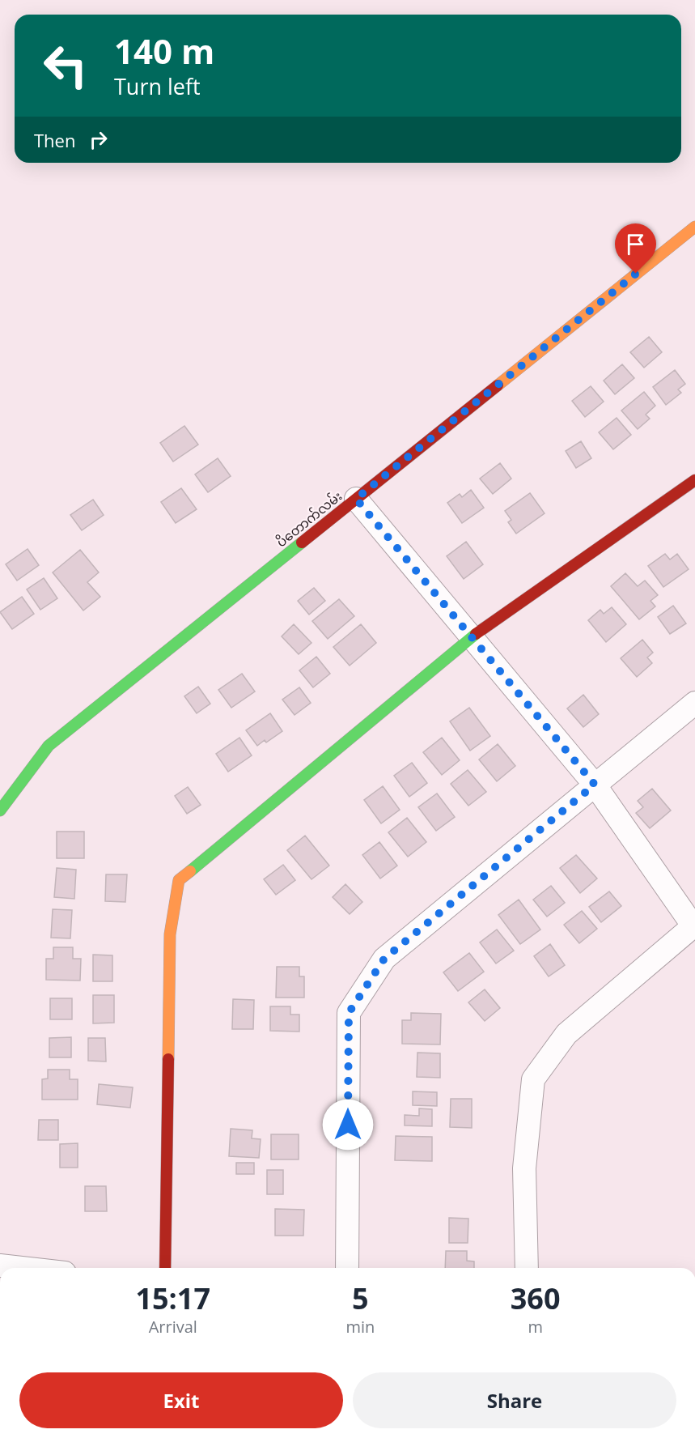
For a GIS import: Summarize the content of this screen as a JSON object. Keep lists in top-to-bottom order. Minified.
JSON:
{"streets":{"street":["ပိတောက်လမ်း"]},"page":{"turn":["140 m","Turn left"],"then":"Then","eta":["15:17","Arrival","5","min","360","m"],"buttons":["Exit","Share"]}}
